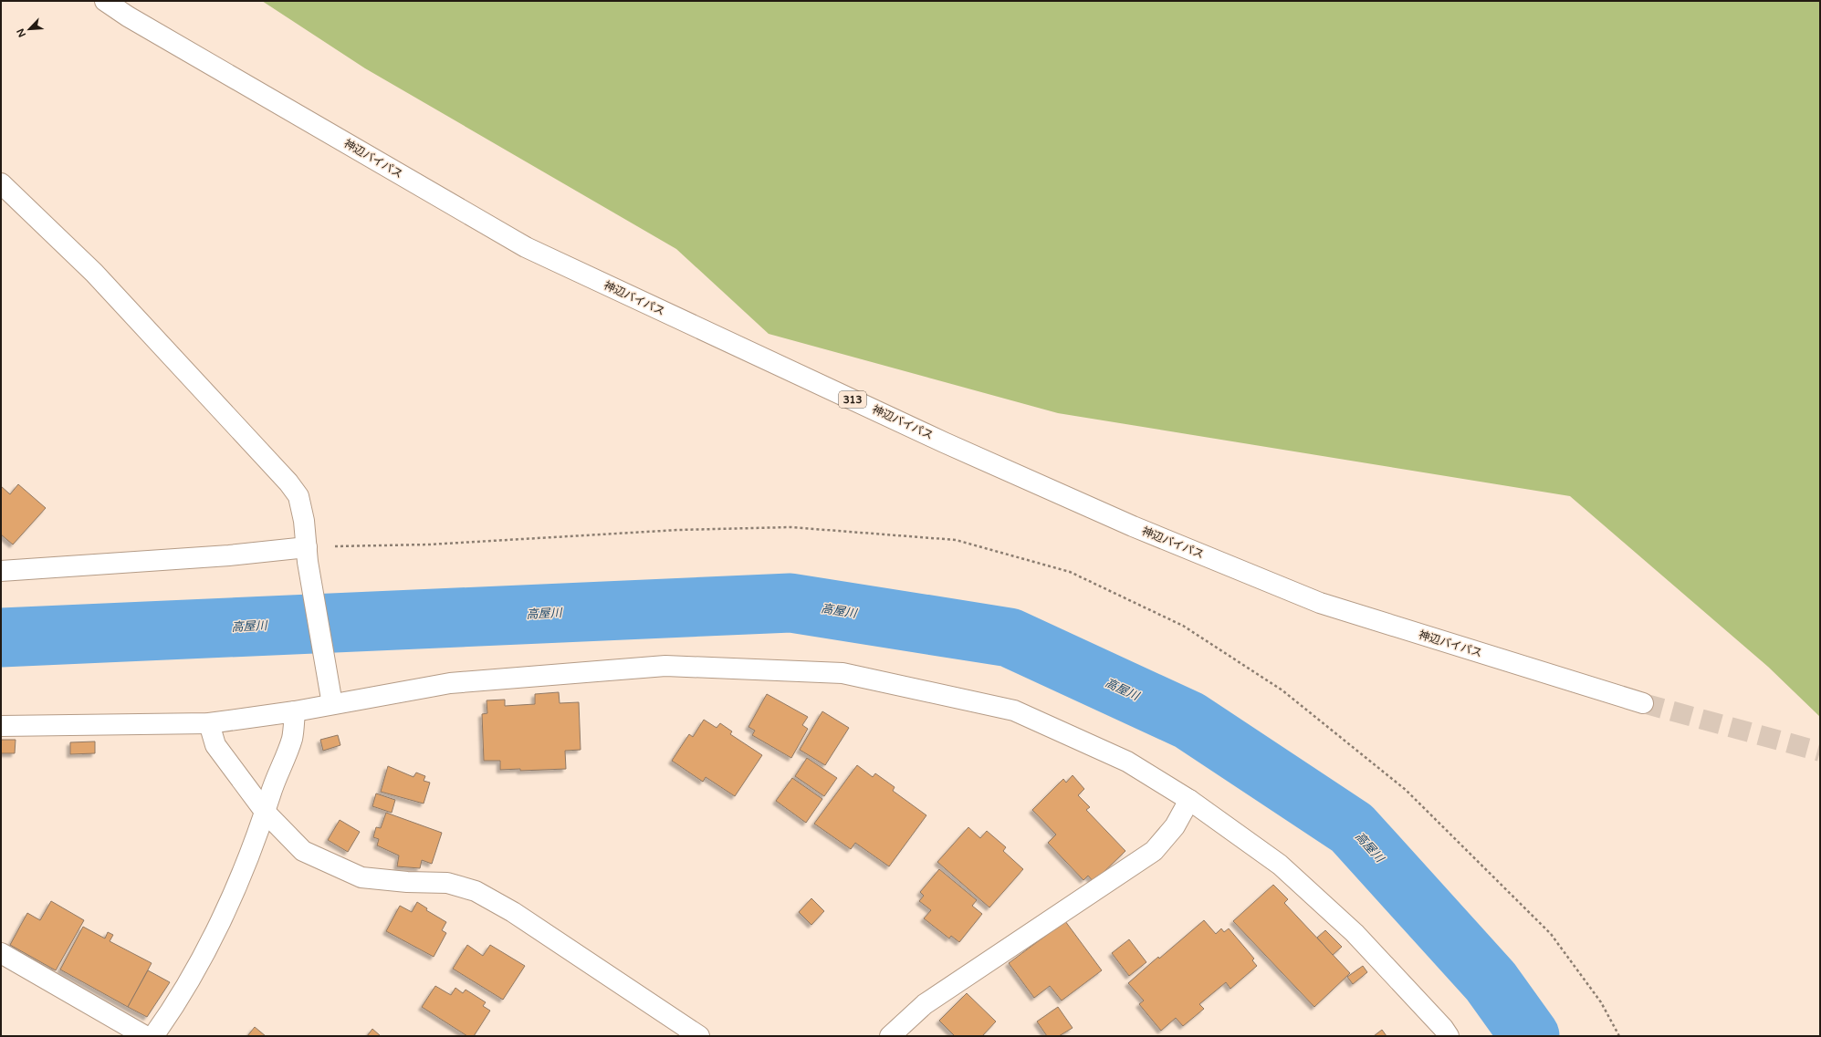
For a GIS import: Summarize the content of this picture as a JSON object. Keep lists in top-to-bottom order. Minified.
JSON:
{"streets":{"main road":["神辺バイパス","313"]},"water":["高屋川"],"north":"bottom left"}
